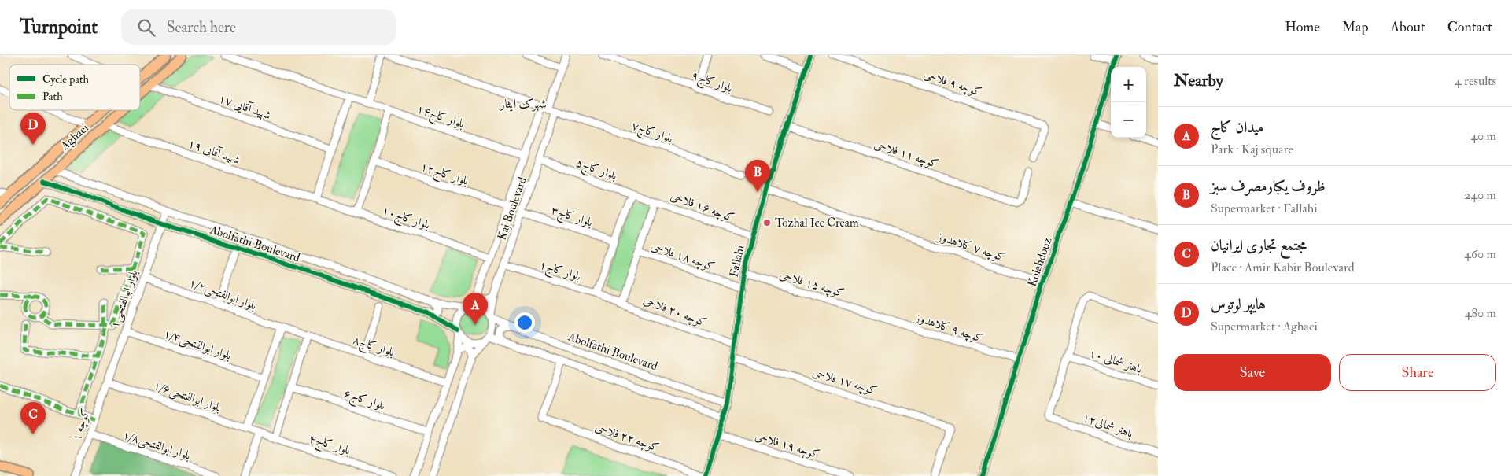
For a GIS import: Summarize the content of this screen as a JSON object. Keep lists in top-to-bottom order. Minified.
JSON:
{"streets":{"main road":["Aghaei"],"street":["بلوار کاج۹","کوچه ۹ فلاحی","شهید آقایی ۱۷","بلوار کاج۱۴","بلوار کاج۷","شهید آقایی ۱۹","کوچه ۱۱ فلاحی","بلوار کاج۵","بلوار کاج۱۲","کوچه ۱۶ فلاحی","Kaj Boulevard","بلوار کاج۳","بلوار کاج۱۰","Abolfathi Boulevard","کوچه ۷ کلاهدوز","کوچه ۱۸ فلاحی","Fallahi","Kolahdouz","بلوار کاج۱","کوچه ۱۵ فلاحی","بلوار ابوالفتحی۱/۲","بلوار ابوالفتحی۱","کوچه ۲۰ فلاحی","کوچه ۹ کلاهدوز","بلوار ابوالفتحی۱/۴","بلوار کاج۸","۱۰ باهنر شمالی","کوچه ۱۷ فلاحی","بلوار ابوالفتحی۱/۶","بلوار کاج۶","کوچه ۱","باهنر شمالی۱۲","کوچه ۲۲ فلاحی","بلوار کاج۴","بلوار ابوالفتحی۱/۸","کوچه ۱۹ فلاحی"]},"crossings":[["شهید آقایی ۱۷","Aghaei"],["بلوار کاج۱۴","Kaj Boulevard"],["بلوار کاج۷","Kaj Boulevard"],["Aghaei","شهید آقایی ۱۹"],["Aghaei","Abolfathi Boulevard"],["شهید آقایی ۱۹","بلوار کاج۱۰"],["کوچه ۱۱ فلاحی","Fallahi"],["بلوار کاج۵","کوچه ۱۶ فلاحی"],["بلوار کاج۵","Kaj Boulevard"],["بلوار کاج۱۲","Kaj Boulevard"],["کوچه ۱۶ فلاحی","Fallahi"],["Kaj Boulevard","بلوار کاج۳"],["Kaj Boulevard","بلوار کاج۱۰"],["Kaj Boulevard","Abolfathi Boulevard"],["Kaj Boulevard","بلوار کاج۱"],["Abolfathi Boulevard","Fallahi"],["Abolfathi Boulevard","بلوار ابوالفتحی۱"],["Abolfathi Boulevard","کوچه ۲۲ فلاحی"],["کوچه ۷ کلاهدوز","Fallahi"],["کوچه ۷ کلاهدوز","Kolahdouz"],["کوچه ۱۸ فلاحی","Fallahi"],["Fallahi","کوچه ۱۵ فلاحی"],["Fallahi","کوچه ۲۰ فلاحی"],["Fallahi","کوچه ۱۷ فلاحی"],["Fallahi","کوچه ۲۲ فلاحی"],["Fallahi","کوچه ۱۹ فلاحی"],["Kolahdouz","کوچه ۹ کلاهدوز"],["بلوار کاج۱","کوچه ۲۰ فلاحی"],["کوچه ۱۵ فلاحی","کوچه ۹ کلاهدوز"],["بلوار ابوالفتحی۱/۲","بلوار ابوالفتحی۱"],["بلوار ابوالفتحی۱/۲","بلوار کاج۸"],["بلوار ابوالفتحی۱","بلوار ابوالفتحی۱/۴"],["بلوار ابوالفتحی۱","بلوار ابوالفتحی۱/۶"],["بلوار ابوالفتحی۱","کوچه ۱"],["۱۰ باهنر شمالی","باهنر شمالی۱۲"],["بلوار ابوالفتحی۱/۶","کوچه ۱"],["بلوار ابوالفتحی۱/۶","بلوار کاج۴"],["کوچه ۱","بلوار ابوالفتحی۱/۸"]],"districts":["شهرک ایثار"],"places":["Tozhal Ice Cream"],"legend":["Cycle path","Path"],"page":{"header":"Turnpoint","search":"Search here","nav":["Home","Map","About","Contact"],"heading":["Nearby","4 results"],"map_buttons":["+","−"],"list":[{"mark":"A","name":"میدان کاج","note":"Park · Kaj square","value":"40 m"},{"mark":"B","name":"ظروف یکبارمصرف سبز","note":"Supermarket · Fallahi","value":"240 m"},{"mark":"C","name":"مجتمع تجاری ایرانیان","note":"Place · Amir Kabir Boulevard","value":"460 m"},{"mark":"D","name":"هایپر لوتوس","note":"Supermarket · Aghaei","value":"480 m"}],"pins":["D","B","A","C"],"buttons":["Save","Share"]}}
